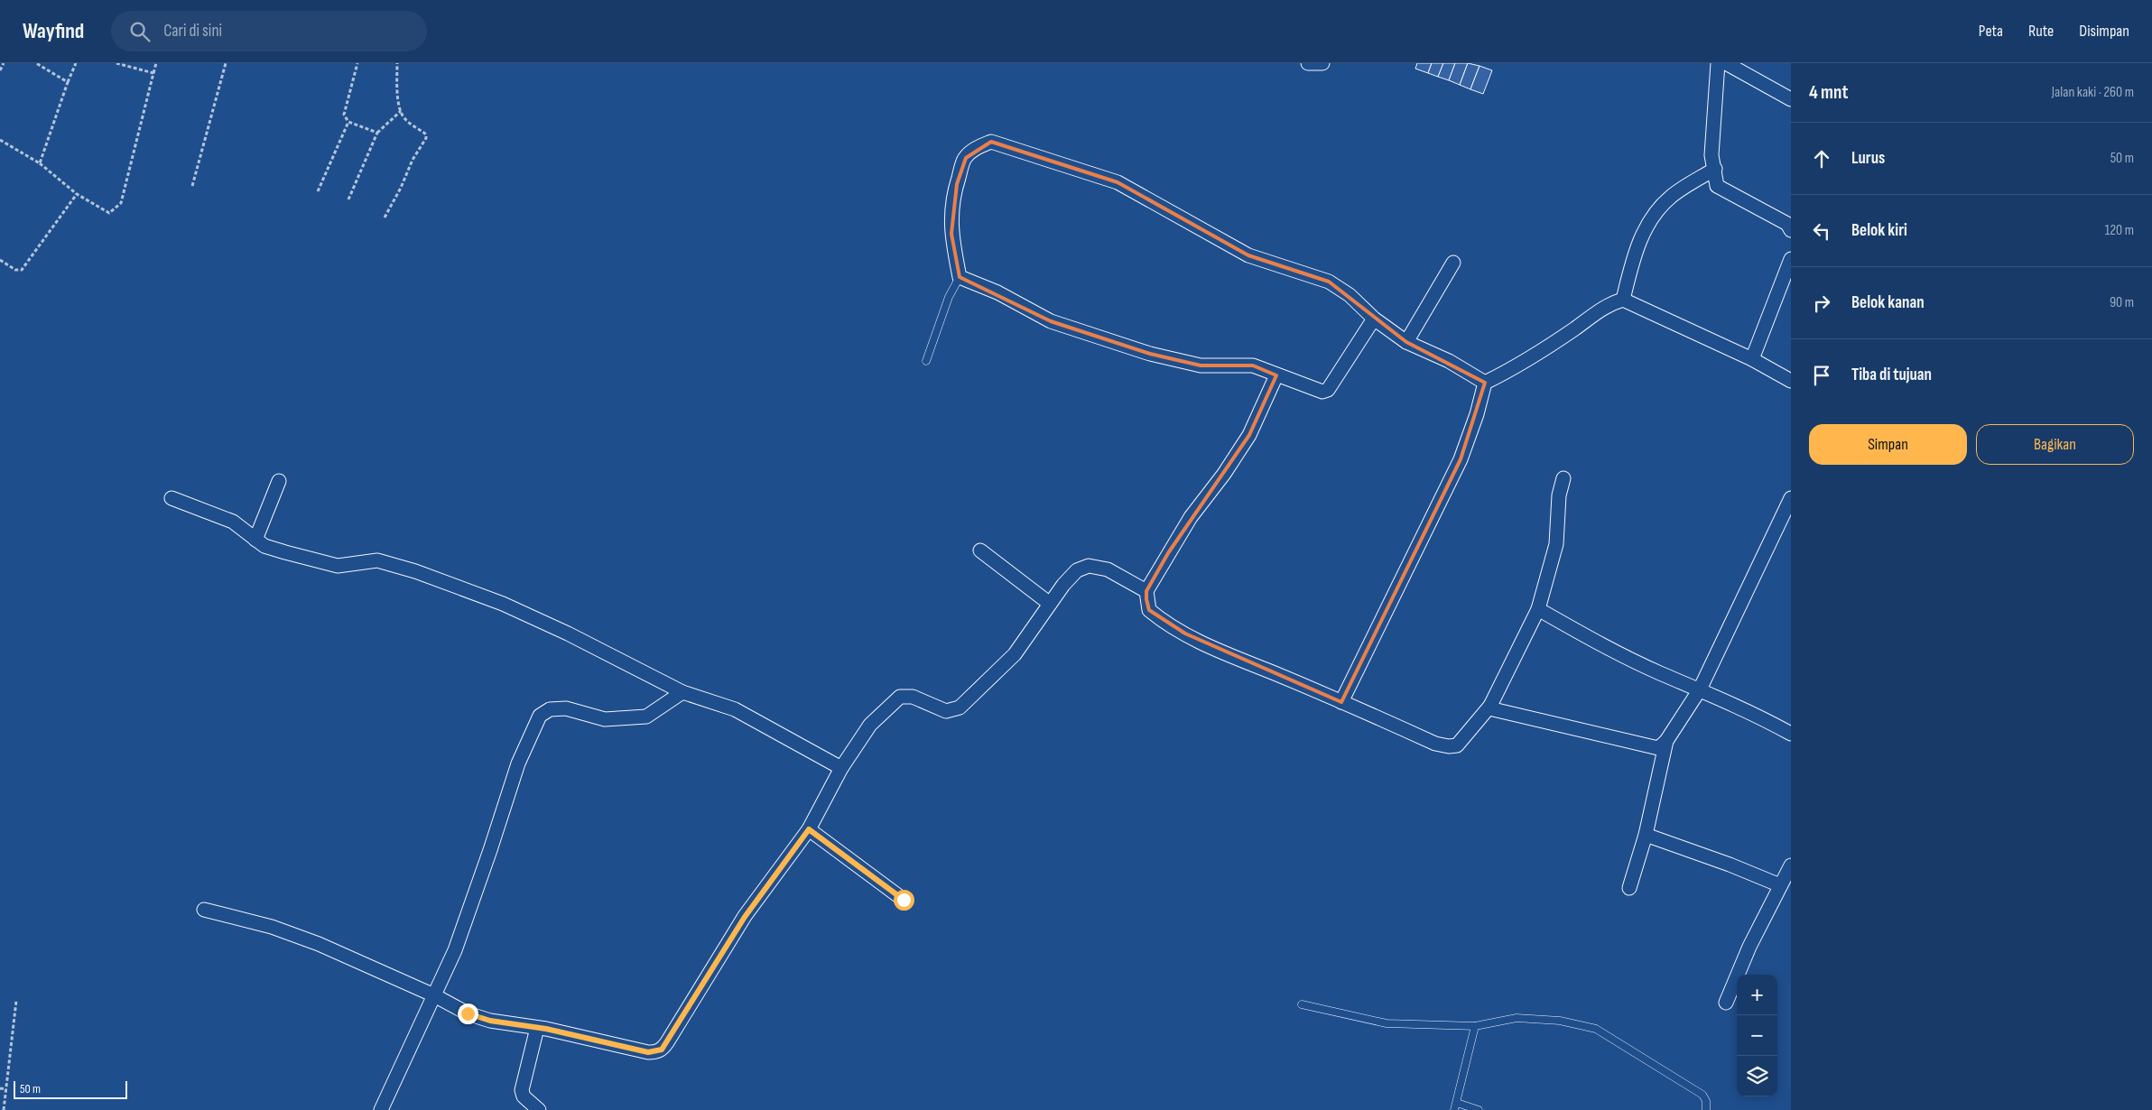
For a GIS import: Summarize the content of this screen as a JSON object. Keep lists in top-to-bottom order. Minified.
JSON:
{"scale_bar":"50 m","page":{"header":"Wayfind","search":"Cari di sini","nav":["Peta","Rute","Disimpan"],"heading":["4 mnt","Jalan kaki · 260 m"],"list":[["Lurus","50 m"],["Belok kiri","120 m"],["Belok kanan","90 m"],"Tiba di tujuan"],"buttons":["Simpan","Bagikan"],"map_buttons":["+","−"],"scale":"50 m"}}
